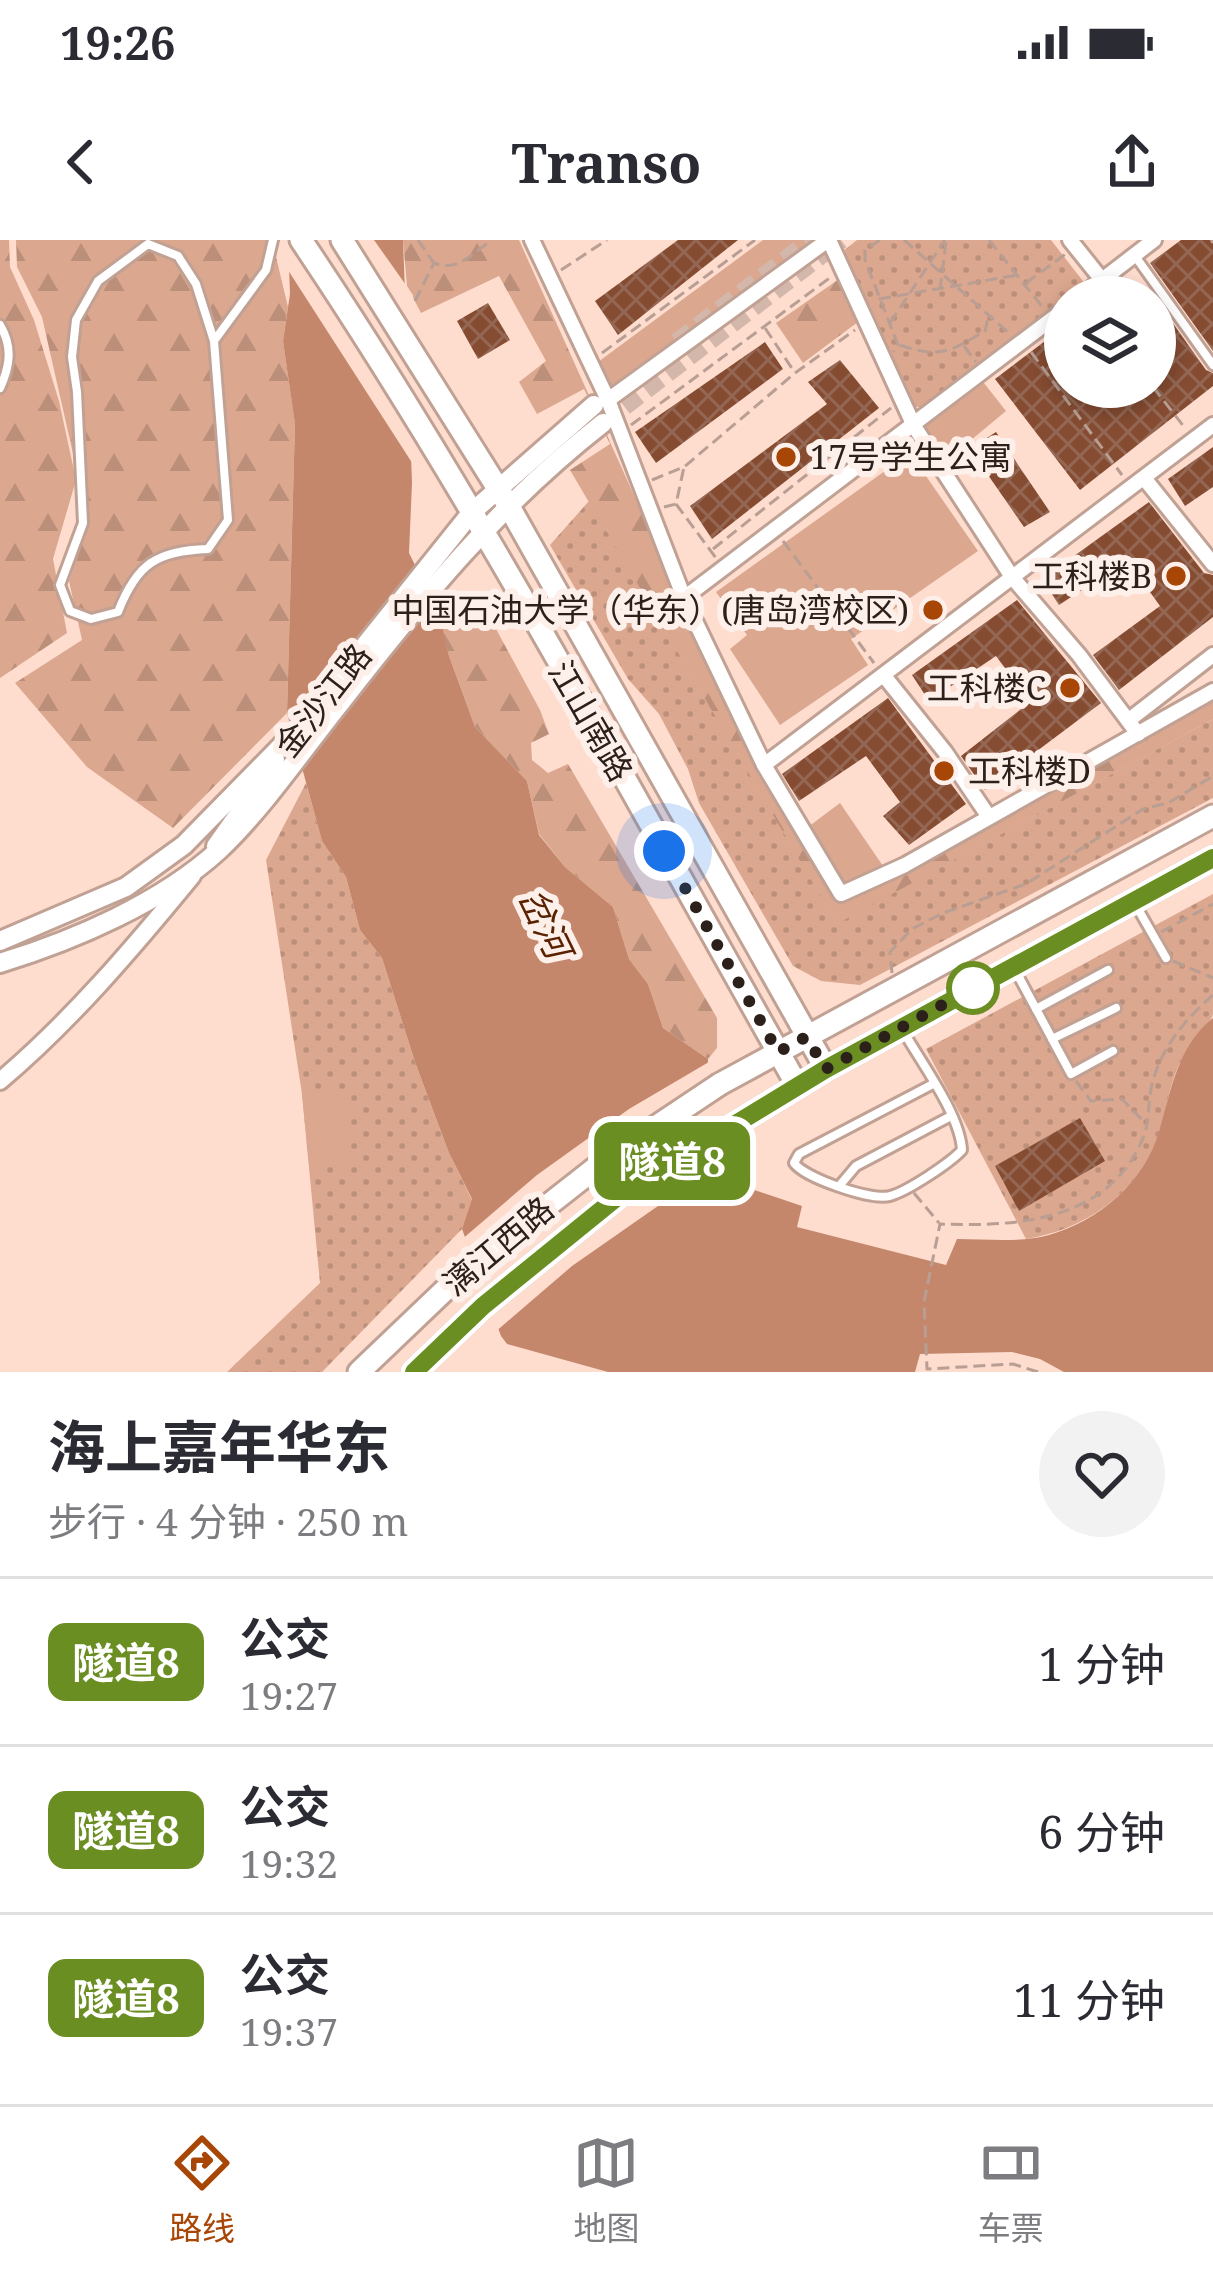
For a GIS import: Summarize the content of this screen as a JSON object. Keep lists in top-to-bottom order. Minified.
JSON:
{"streets":{"main road":["金沙江路","江山南路","漓江西路"]},"crossings":[["金沙江路","江山南路"],["江山南路","漓江西路"]],"water":["岔河"],"places":["17号学生公寓","工科楼B","中国石油大学（华东）(唐岛湾校区)","工科楼C","工科楼D"],"lines":["bus line 隧道8"],"page":{"status":"19:26","header":"Transo","on_map":"隧道8","heading":["海上嘉年华东","步行 · 4 分钟 · 250 m"],"list":[{"mark":"隧道8","name":"公交","note":"19:27","value":"1 分钟"},{"mark":"隧道8","name":"公交","note":"19:32","value":"6 分钟"},{"mark":"隧道8","name":"公交","note":"19:37","value":"11 分钟"}],"tabs":["路线","地图","车票"]}}
